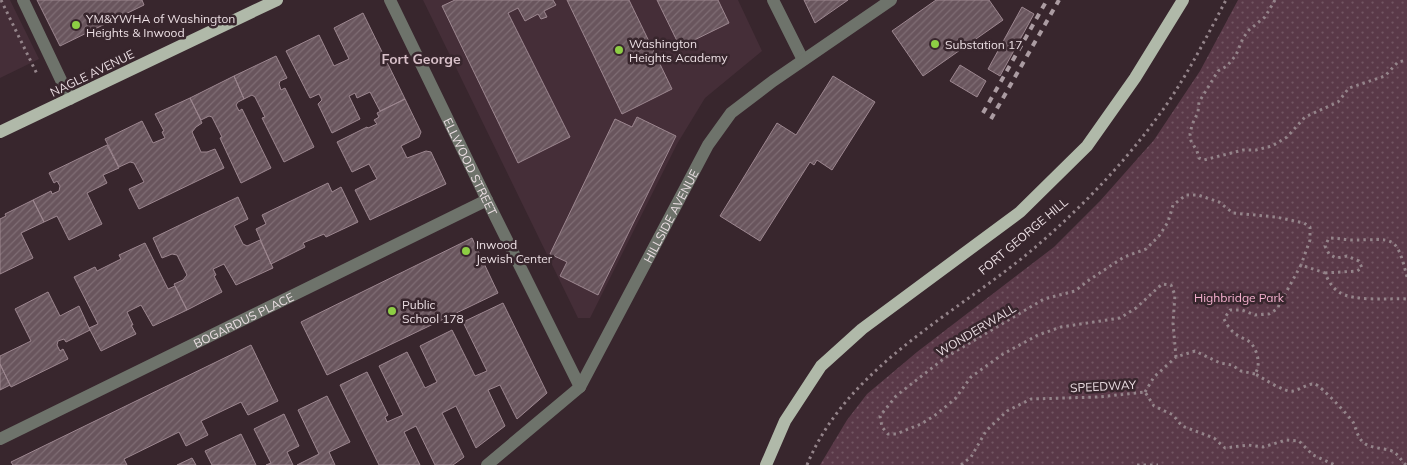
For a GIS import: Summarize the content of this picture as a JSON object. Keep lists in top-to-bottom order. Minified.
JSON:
{"streets":{"main road":["NAGLE AVENUE","FORT GEORGE HILL"],"street":["ELLWOOD STREET","HILLSIDE AVENUE","BOGARDUS PLACE"],"path":["WONDERWALL","SPEEDWAY"]},"crossings":[["ELLWOOD STREET","HILLSIDE AVENUE"],["ELLWOOD STREET","BOGARDUS PLACE"]],"districts":["Fort George"],"parks":["Highbridge Park"],"places":["YM&YWHA of Washington Heights & Inwood","Substation 17","Washington Heights Academy","Inwood Jewish Center","Public School 178"]}
